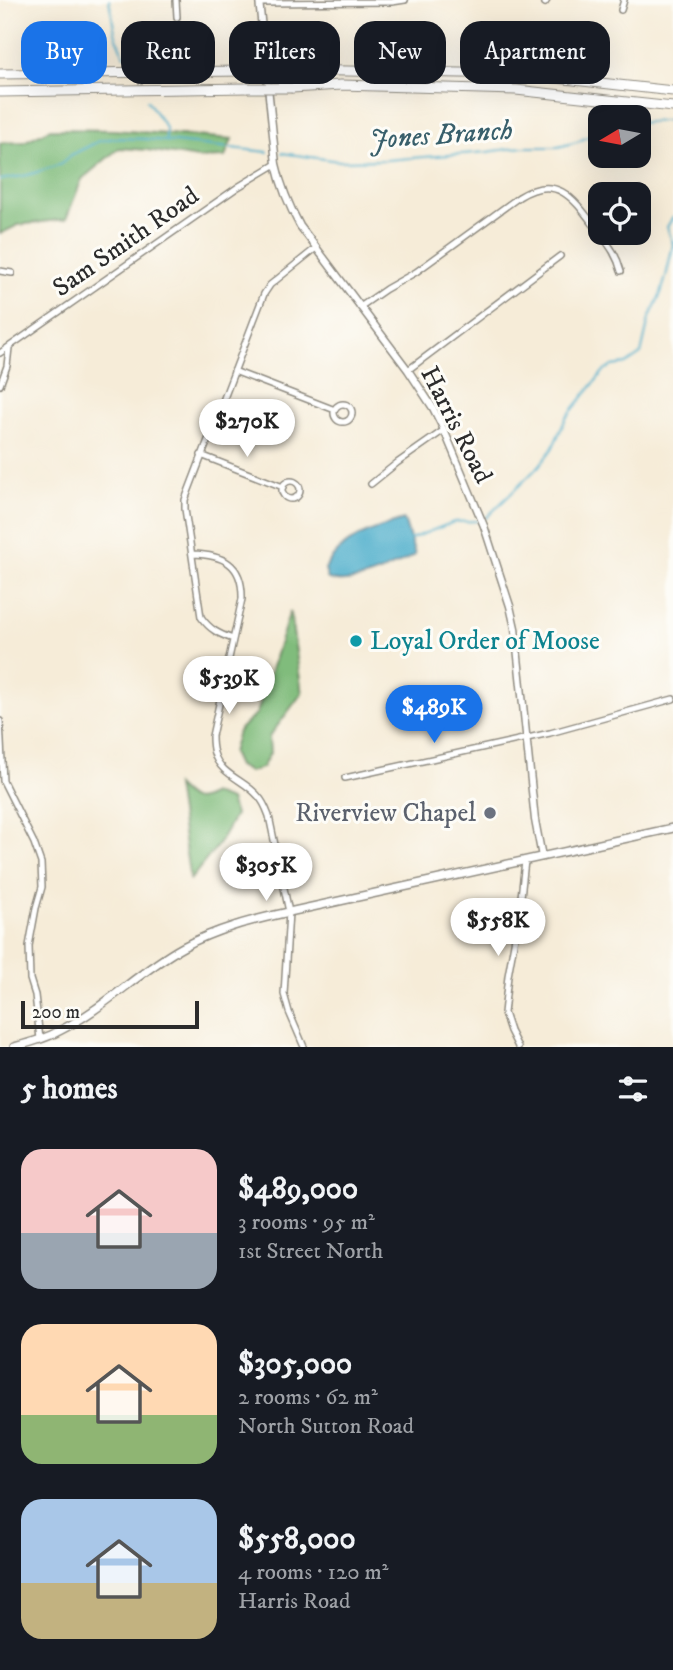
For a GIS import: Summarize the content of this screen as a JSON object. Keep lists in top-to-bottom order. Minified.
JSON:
{"streets":{"street":["Sam Smith Road","Harris Road"]},"crossings":[["Sam Smith Road","Harris Road"]],"water":["Jones Branch"],"places":["Loyal Order of Moose","Riverview Chapel"],"scale_bar":"200 m","north":"left","page":{"chip":["Buy","Rent","Filters","New","Apartment"],"price":["$270K","$539K","$489K","$305K","$558K"],"scale":"200 m","heading":"5 homes","list":[{"name":"$489,000","note":"3 rooms · 95 m² · 1st Street North"},{"name":"$305,000","note":"2 rooms · 62 m² · North Sutton Road"},{"name":"$558,000","note":"4 rooms · 120 m² · Harris Road"}]}}
